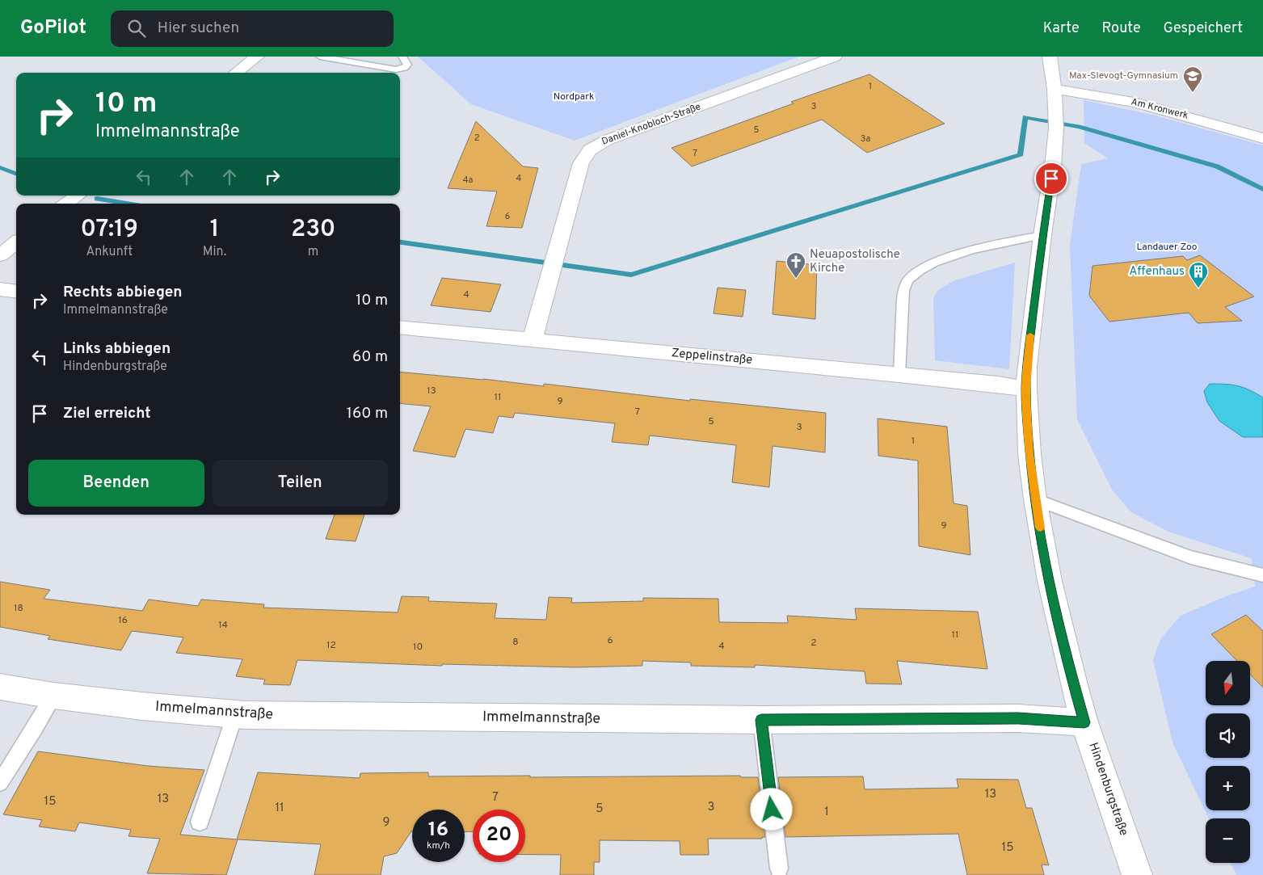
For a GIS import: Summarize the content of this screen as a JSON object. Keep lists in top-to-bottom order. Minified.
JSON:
{"streets":{"street":["Am Kronwerk","Daniel-Knobloch-Straße","Zeppelinstraße","Immelmannstraße","Hindenburgstraße"]},"crossings":[["Am Kronwerk","Hindenburgstraße"],["Daniel-Knobloch-Straße","Zeppelinstraße"],["Zeppelinstraße","Hindenburgstraße"],["Immelmannstraße","Hindenburgstraße"]],"parks":["Nordpark","Landauer Zoo"],"places":{"school or university":["Max-Slevogt-Gymnasium"],"church":["Neuapostolische Kirche"],"building":["Affenhaus"]},"house_numbers":["1","3","5","2","3a","7","4","4a","6","4","13","11","9","7","5","3","1","9","18","16","14","11","6","8","2","12","4","10","13","7","13","15","3","11","5","1","9","15"],"north":"bottom","page":{"header":"GoPilot","search":"Hier suchen","nav":["Karte","Route","Gespeichert"],"turn":["10 m","Immelmannstraße"],"eta":["07:19","Ankunft","1","Min.","230","m"],"list":[{"name":"Rechts abbiegen","note":"Immelmannstraße","value":"10 m"},{"name":"Links abbiegen","note":"Hindenburgstraße","value":"60 m"},{"name":"Ziel erreicht","value":"160 m"}],"buttons":["Beenden","Teilen"],"map_buttons":["+","−"],"speed":"16 km/h","limit":"20"}}
